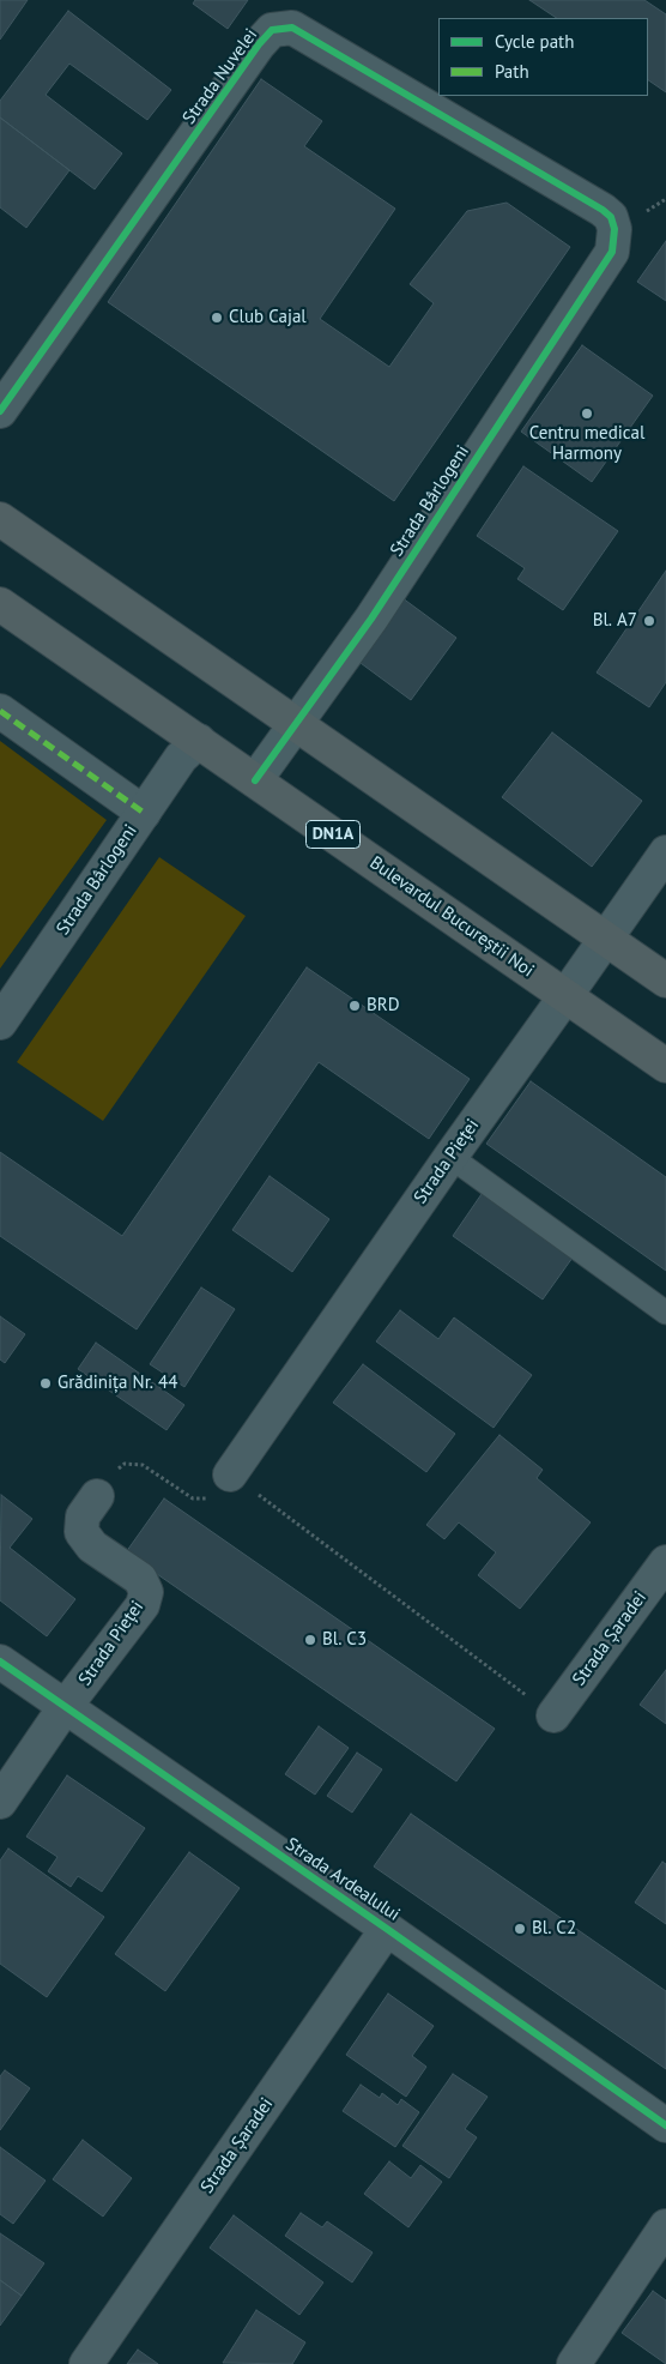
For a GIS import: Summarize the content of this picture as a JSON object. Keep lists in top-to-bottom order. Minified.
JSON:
{"streets":{"main road":["DN1A","Bulevardul Bucureștii Noi"],"street":["Strada Nuvelei","Strada Bârlogeni","Strada Pieței","Strada Șaradei","Strada Ardealului"]},"crossings":[["Strada Nuvelei","Strada Bârlogeni"],["Strada Bârlogeni","Bulevardul Bucureștii Noi"],["Bulevardul Bucureștii Noi","Strada Pieței"],["Strada Pieței","Strada Ardealului"],["Strada Șaradei","Strada Ardealului"]],"places":["Club Cajal","Centru medical Harmony","Bl. A7","BRD","Grădinița Nr. 44","Bl. C3","Bl. C2"],"legend":["Cycle path","Path"]}
